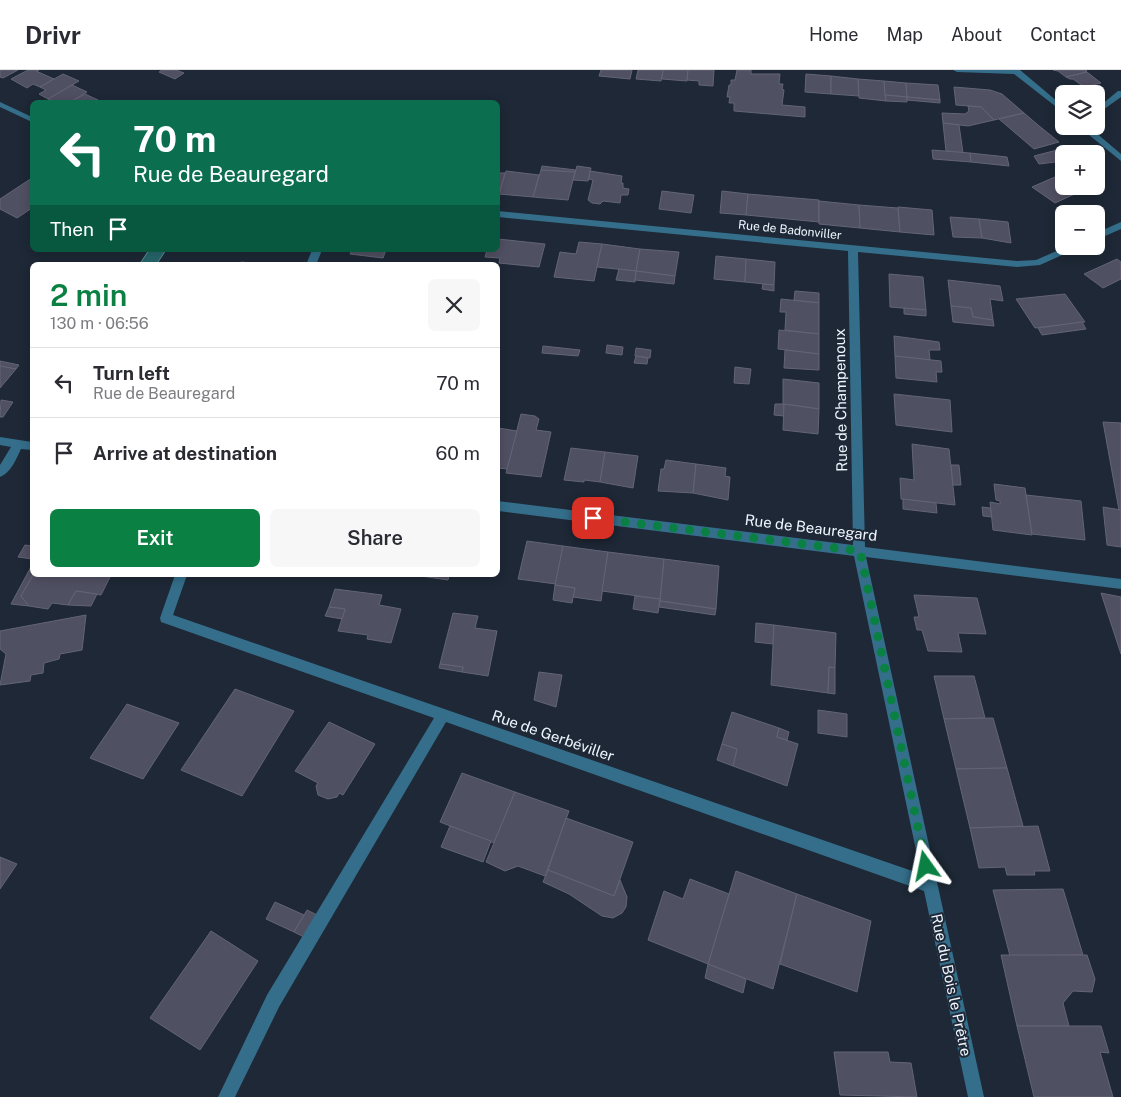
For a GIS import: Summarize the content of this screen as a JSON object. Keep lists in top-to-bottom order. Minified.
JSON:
{"streets":{"street":["Rue de Badonviller","Rue de Champenoux","Rue de Beauregard","Rue de Gerbéviller","Rue du Bois le Prêtre"]},"crossings":[["Rue de Badonviller","Rue de Champenoux"],["Rue de Champenoux","Rue de Beauregard"],["Rue de Champenoux","Rue du Bois le Prêtre"],["Rue de Beauregard","Rue du Bois le Prêtre"],["Rue de Gerbéviller","Rue du Bois le Prêtre"]],"page":{"header":"Drivr","nav":["Home","Map","About","Contact"],"map_buttons":["+","−"],"turn":["70 m","Rue de Beauregard"],"then":"Then","heading":["2 min","130 m · 06:56"],"list":[{"name":"Turn left","note":"Rue de Beauregard","value":"70 m"},{"name":"Arrive at destination","value":"60 m"}],"buttons":["Exit","Share"]}}
